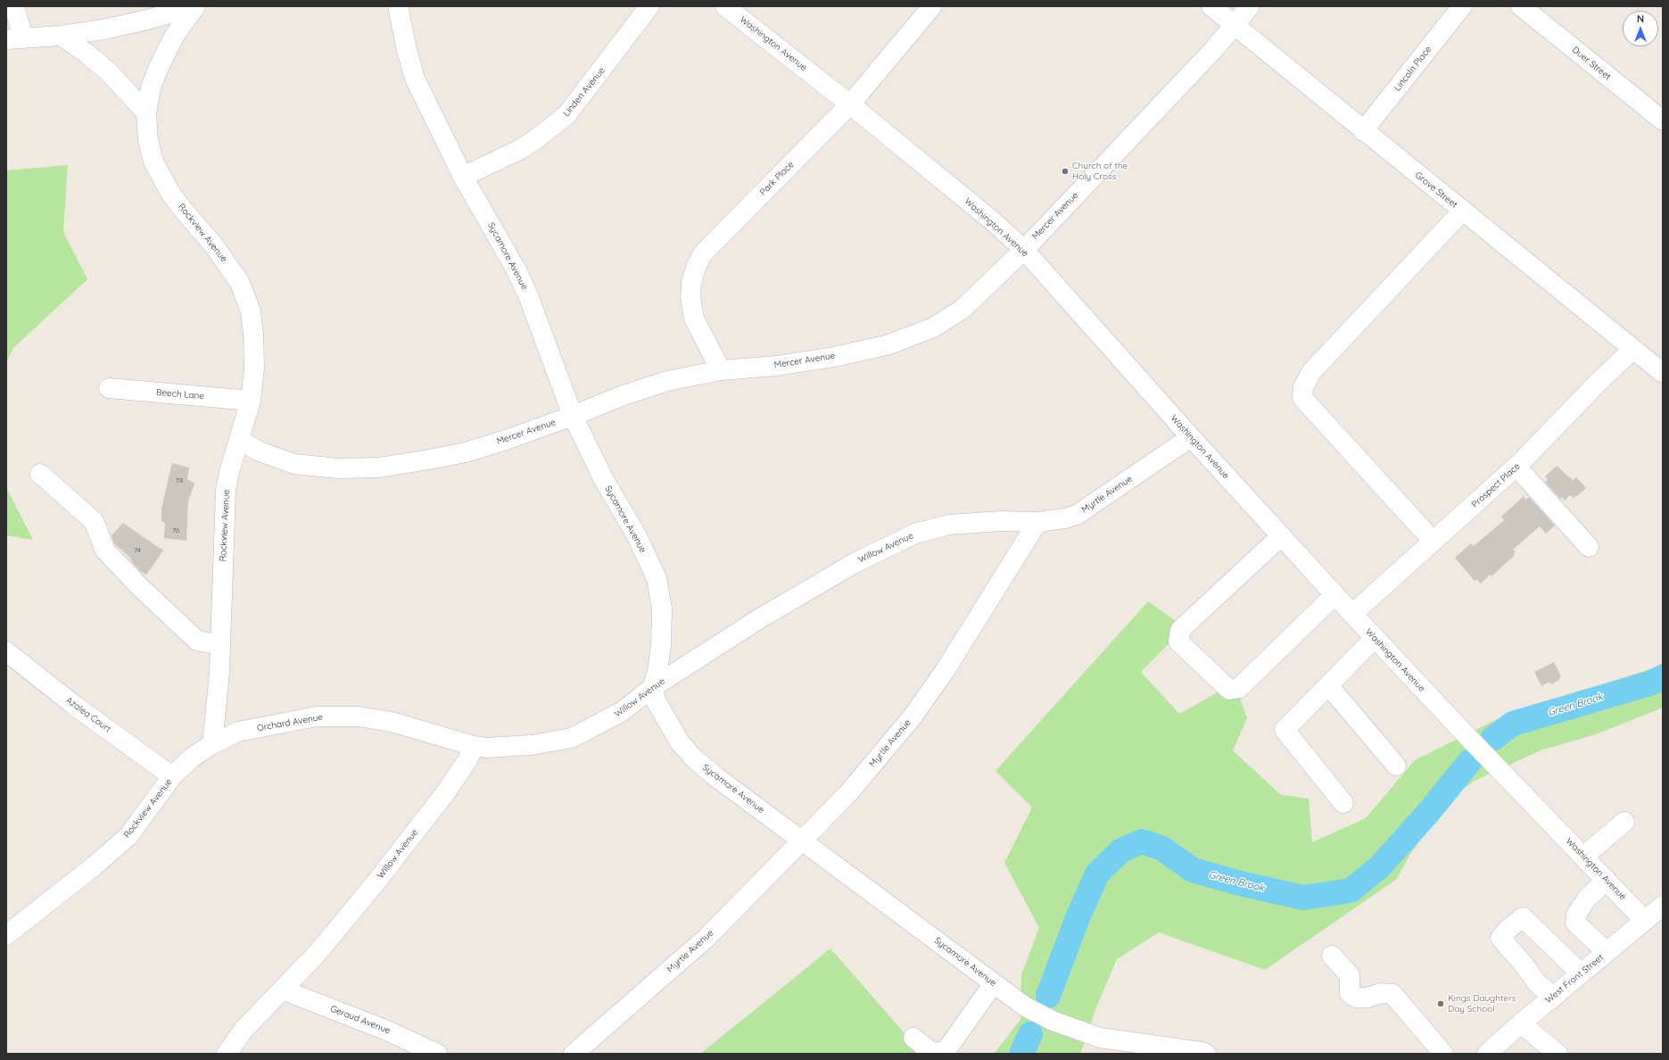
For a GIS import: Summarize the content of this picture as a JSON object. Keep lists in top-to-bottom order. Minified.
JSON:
{"streets":{"street":["Washington Avenue","Duer Street","Lincoln Place","Linden Avenue","Park Place","Grove Street","Mercer Avenue","Rockview Avenue","Sycamore Avenue","Beech Lane","Prospect Place","Myrtle Avenue","Willow Avenue","Azalea Court","Orchard Avenue","West Front Street","Geraud Avenue"]},"crossings":[["Washington Avenue","Park Place"],["Washington Avenue","Mercer Avenue"],["Washington Avenue","Prospect Place"],["Washington Avenue","Myrtle Avenue"],["Washington Avenue","West Front Street"],["Lincoln Place","Grove Street"],["Linden Avenue","Sycamore Avenue"],["Park Place","Mercer Avenue"],["Grove Street","Mercer Avenue"],["Grove Street","Prospect Place"],["Mercer Avenue","Rockview Avenue"],["Mercer Avenue","Sycamore Avenue"],["Rockview Avenue","Beech Lane"],["Rockview Avenue","Azalea Court"],["Rockview Avenue","Orchard Avenue"],["Sycamore Avenue","Myrtle Avenue"],["Sycamore Avenue","Willow Avenue"],["Myrtle Avenue","Willow Avenue"],["Willow Avenue","Orchard Avenue"],["Willow Avenue","Geraud Avenue"]],"water":["Green Brook"],"places":["Church of the Holy Cross","Kings Daughters Day School"],"house_numbers":["78","76","74"],"north":"top"}
